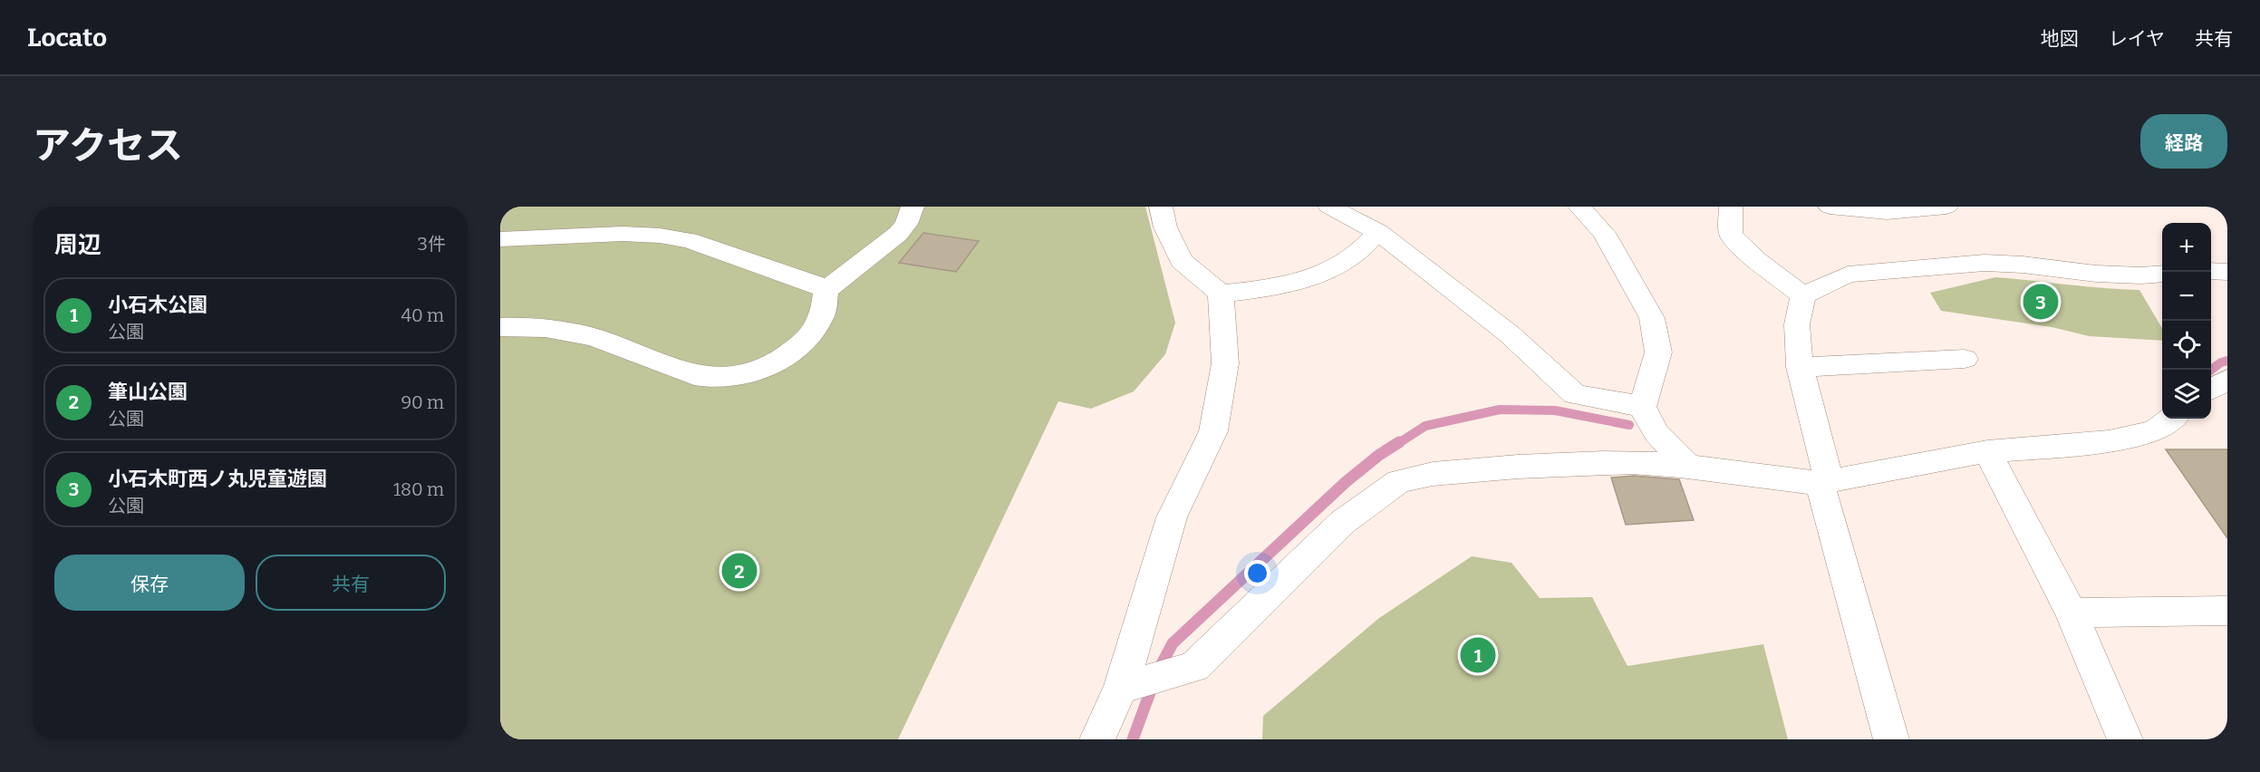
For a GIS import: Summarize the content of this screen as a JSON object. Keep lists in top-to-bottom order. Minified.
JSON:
{"page":{"header":"Locato","nav":["地図","レイヤ","共有"],"title":"アクセス","buttons":["経路",["保存","共有"]],"heading":["周辺","3件"],"map_buttons":["+","−"],"list":[{"mark":"1","name":"小石木公園","note":"公園","value":"40 m"},{"mark":"2","name":"筆山公園","note":"公園","value":"90 m"},{"mark":"3","name":"小石木町西ノ丸児童遊園","note":"公園","value":"180 m"}],"pins":["3","2","1"]}}
